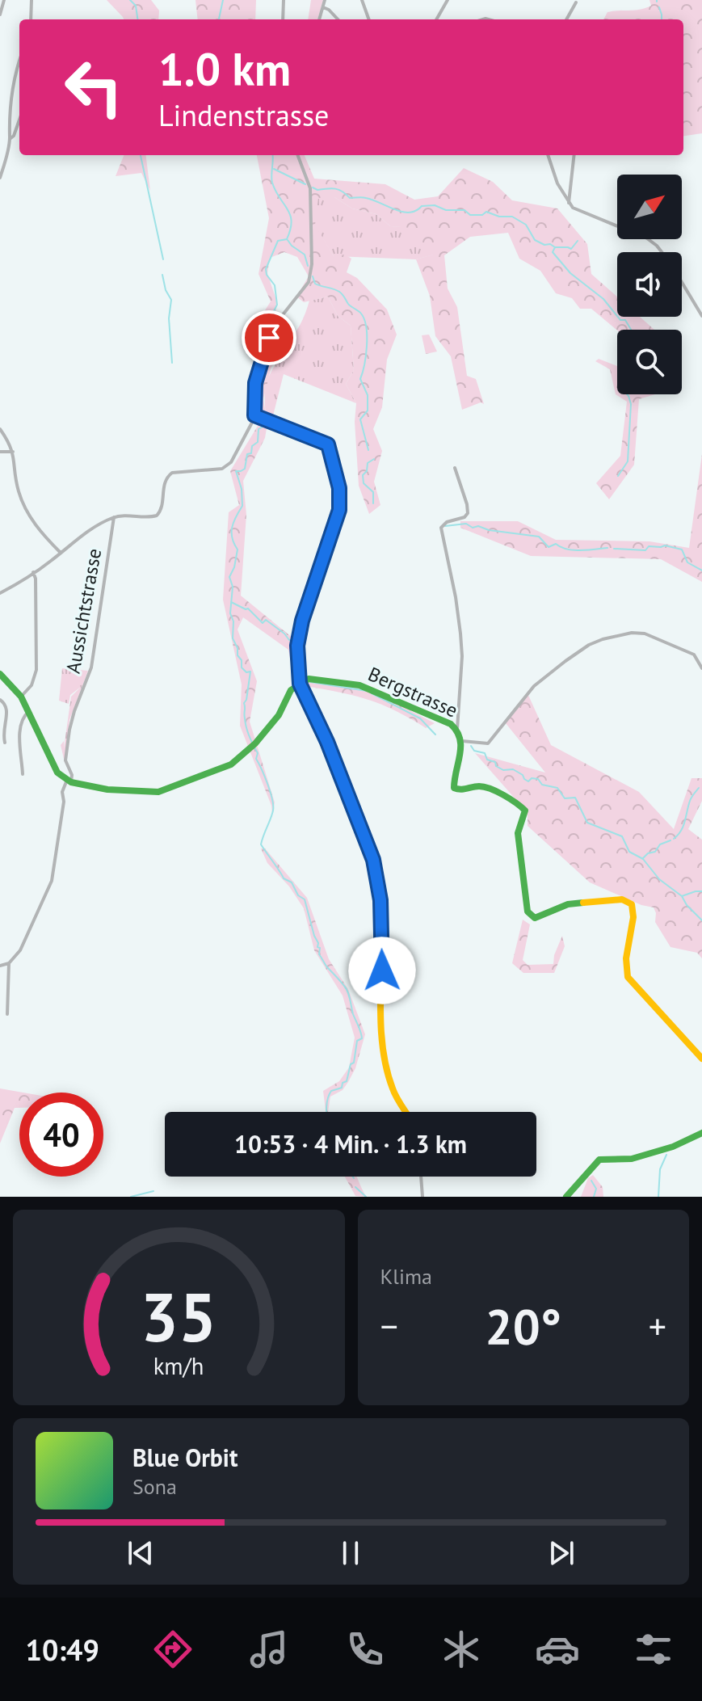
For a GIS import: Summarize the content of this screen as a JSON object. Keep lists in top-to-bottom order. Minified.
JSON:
{"streets":{"street":["Aussichtstrasse","Bergstrasse"]},"north":"top right","page":{"turn":["1.0 km","Lindenstrasse"],"limit":"40","trip":"10:53 · 4 Min. · 1.3 km","tile":"Klima","heat":["−","20°","+"],"song":["Blue Orbit","Sona"],"tabs":"10:49","gauge":["35","km/h"]}}
